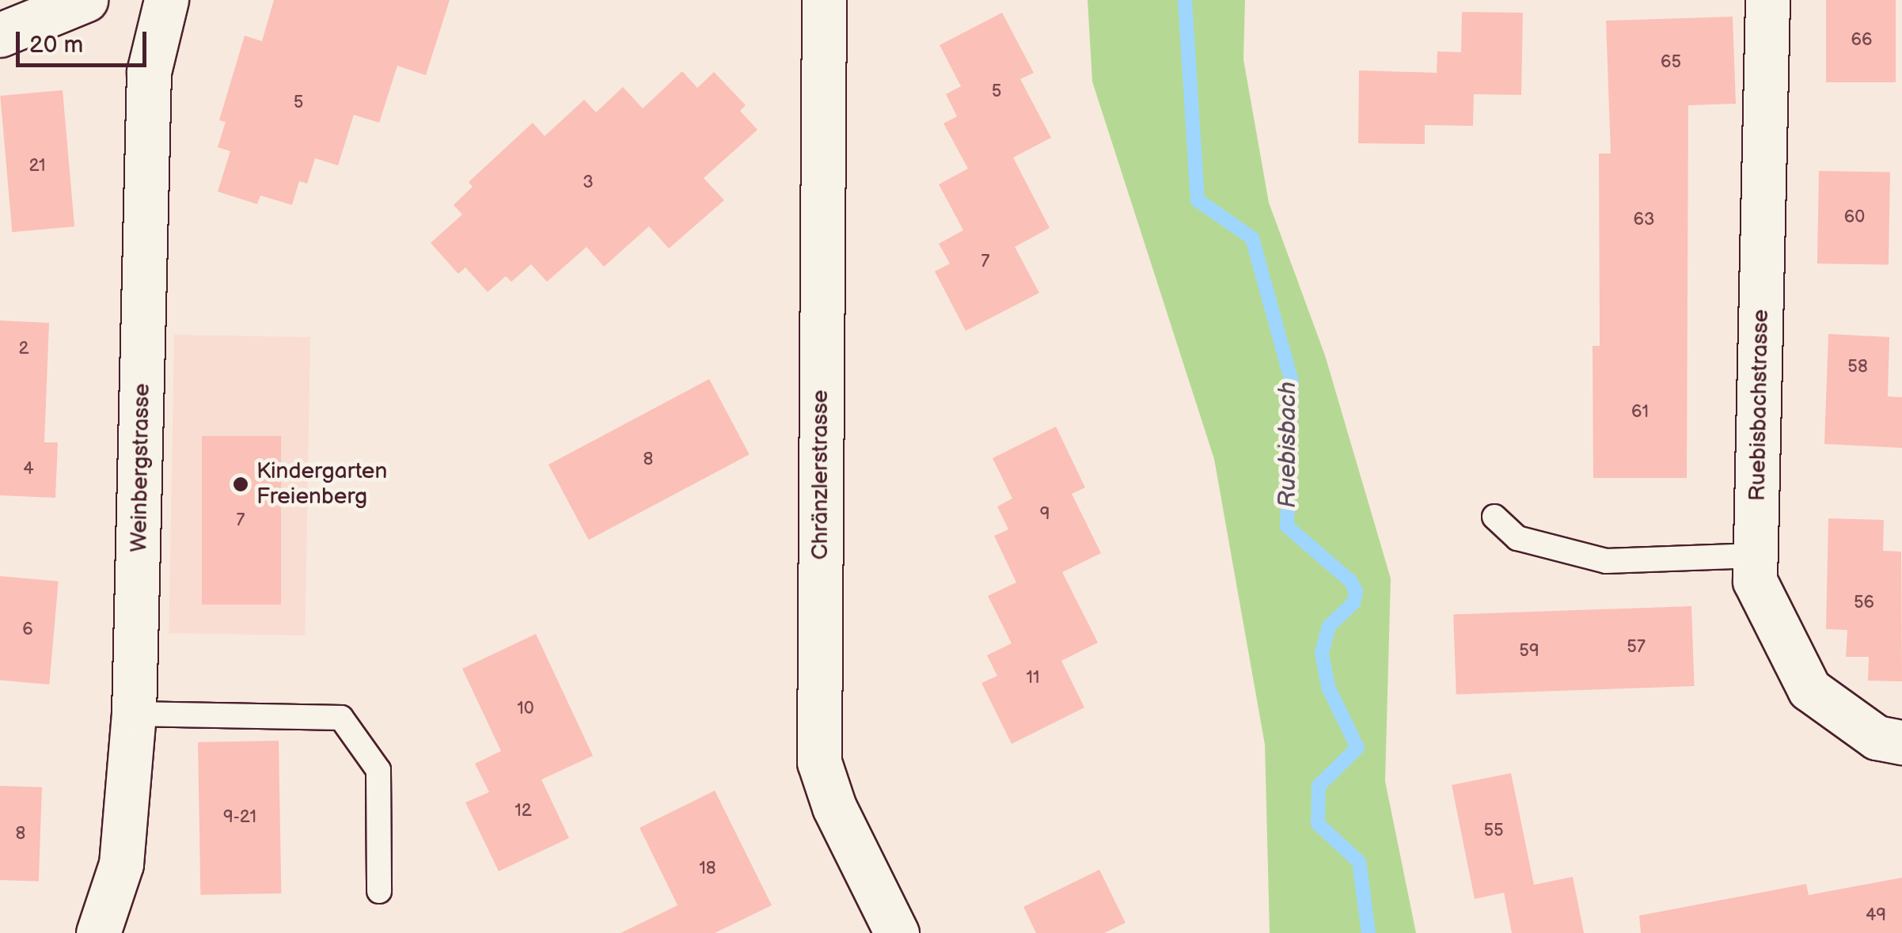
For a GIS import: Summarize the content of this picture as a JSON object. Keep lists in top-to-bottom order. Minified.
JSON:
{"streets":{"street":["Ruebisbachstrasse","Weinbergstrasse","Chränzlerstrasse"]},"water":["Ruebisbach"],"places":["Kindergarten Freienberg"],"house_numbers":["66","65","5","5","21","3","60","63","7","2","58","61","8","4","9","7","56","6","57","59","11","10","12","9-21","55","8","18","49"],"scale_bar":"20 m"}
